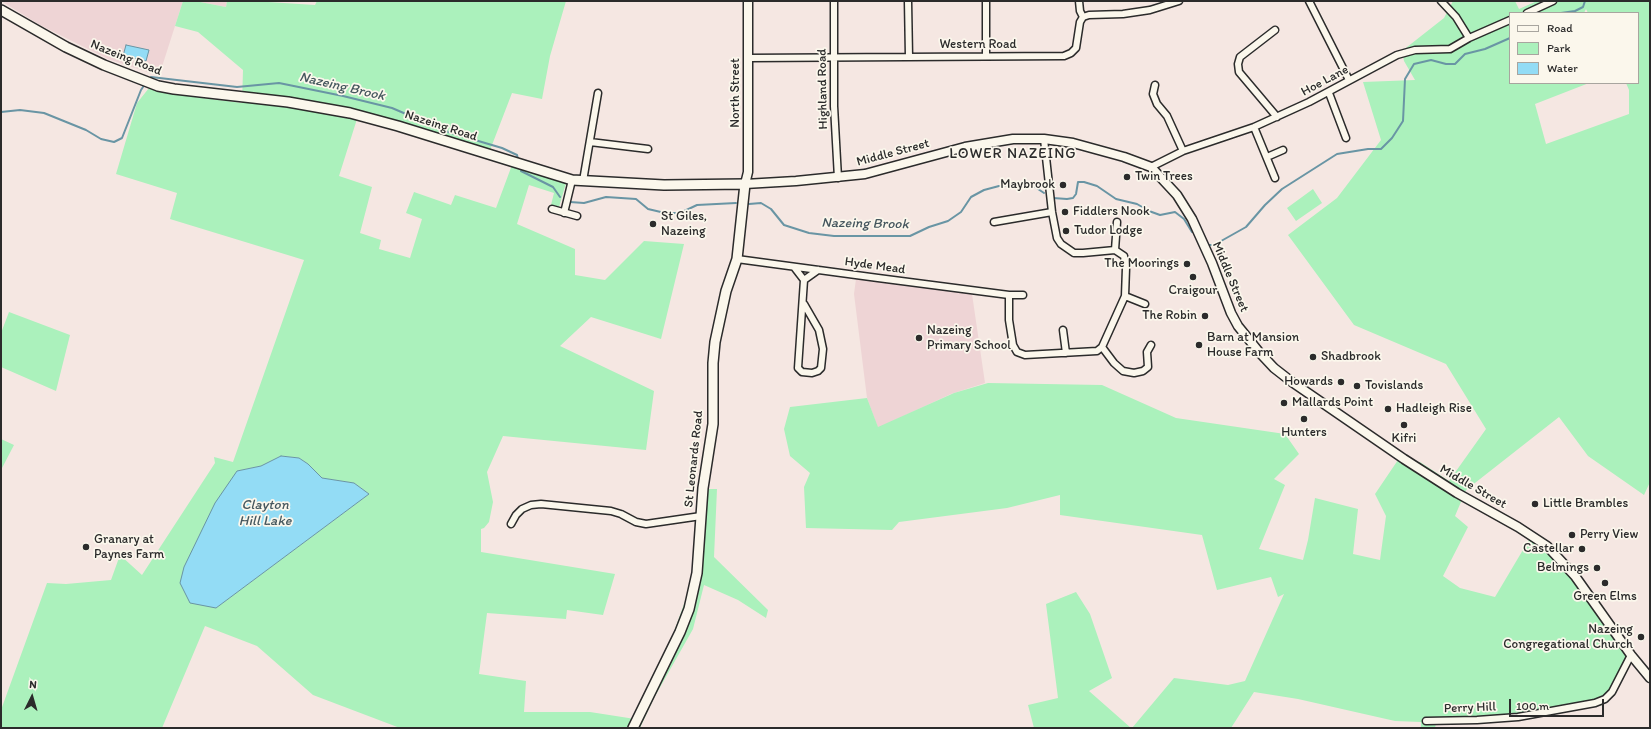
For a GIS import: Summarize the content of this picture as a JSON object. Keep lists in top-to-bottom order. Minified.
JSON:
{"streets":{"main road":["Nazeing Road","St Leonards Road"],"street":["Western Road","Hoe Lane","Highland Road","North Street","Middle Street","Hyde Mead","Perry Hill"]},"crossings":[["Western Road","Highland Road"],["Western Road","North Street"],["Nazeing Road","North Street"],["Nazeing Road","Middle Street"],["Nazeing Road","St Leonards Road"],["Hoe Lane","Middle Street"],["Highland Road","Middle Street"],["North Street","Middle Street"],["North Street","St Leonards Road"],["Middle Street","St Leonards Road"],["Middle Street","Perry Hill"],["Hyde Mead","St Leonards Road"]],"districts":["LOWER NAZEING"],"water":["Nazeing Brook","Clayton Hill Lake"],"places":["Twin Trees","Maybrook","Fiddlers Nook","St Giles, Nazeing","Tudor Lodge","The Moorings","Craigour","The Robin","Nazeing Primary School","Barn at Mansion House Farm","Shadbrook","Howards","Tovislands","Mallards Point","Hadleigh Rise","Hunters","Kifri","Little Brambles","Perry View","Granary at Paynes Farm","Castellar","Belmings","Green Elms","Nazeing Congregational Church"],"legend":["Road","Park","Water"],"scale_bar":"100 m","north":"top"}
